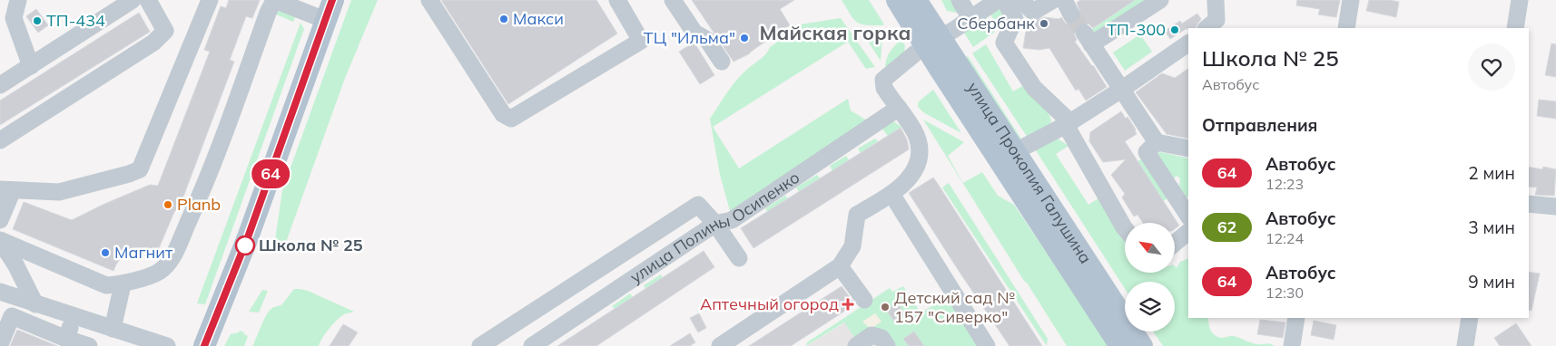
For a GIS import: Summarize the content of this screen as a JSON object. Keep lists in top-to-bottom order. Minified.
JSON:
{"streets":{"main road":["улица Прокопия Галушина"],"street":["улица Полины Осипенко"]},"districts":["Майская горка"],"places":{"other":["Макси","ТП-434","Сбербанк","ТП-300","ТЦ \"Ильма\"","Planb","Школа № 25","Магнит","Детский сад № 157 \"Сиверко\""],"health":["Аптечный огород"]},"lines":["bus line 64"],"north":"top left","page":{"on_map":"64","heading":[["Школа № 25","Автобус"],"Отправления"],"list":[{"mark":"64","name":"Автобус","note":"12:23","value":"2 мин"},{"mark":"62","name":"Автобус","note":"12:24","value":"3 мин"},{"mark":"64","name":"Автобус","note":"12:30","value":"9 мин"}]}}
